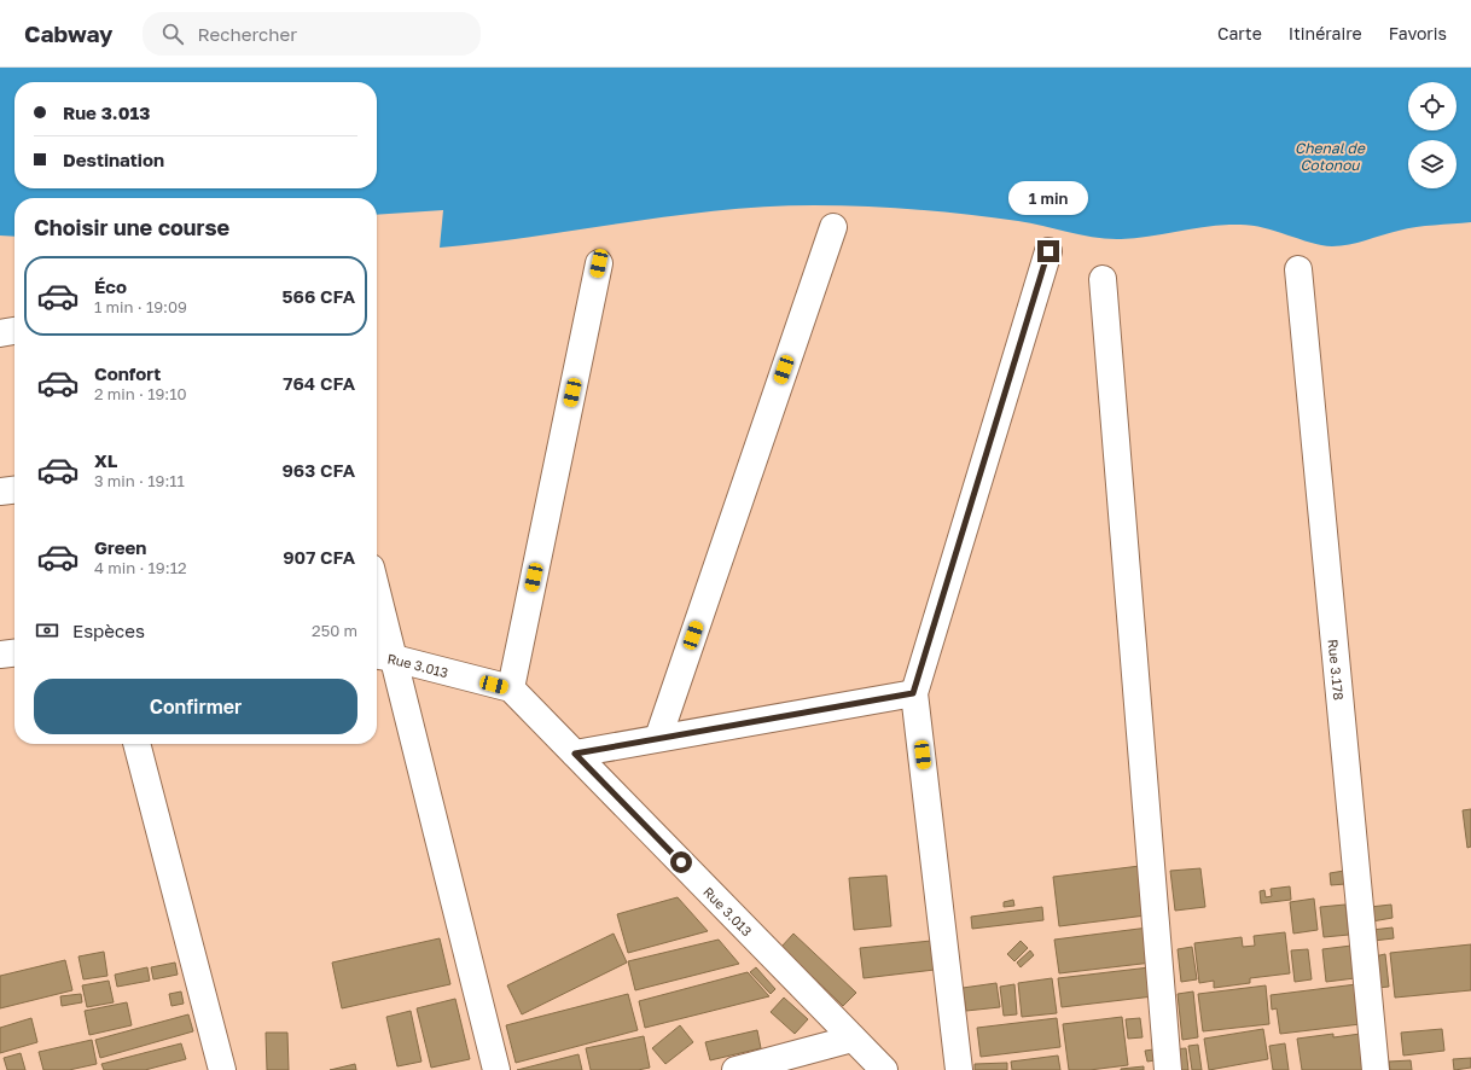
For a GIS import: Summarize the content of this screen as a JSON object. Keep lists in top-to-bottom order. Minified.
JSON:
{"streets":{"street":["Rue 3.013","Rue 3.178"]},"water":["Chenal de Cotonou"],"page":{"header":"Cabway","search":"Rechercher","nav":["Carte","Itinéraire","Favoris"],"banner":["Rue 3.013","Destination"],"bubble":"1 min","heading":"Choisir une course","list":[{"name":"Éco","note":"1 min · 19:09","value":"566 CFA"},{"name":"Confort","note":"2 min · 19:10","value":"764 CFA"},{"name":"XL","note":"3 min · 19:11","value":"963 CFA"},{"name":"Green","note":"4 min · 19:12","value":"907 CFA"}],"pay":["Espèces","250 m"],"buttons":"Confirmer"}}
